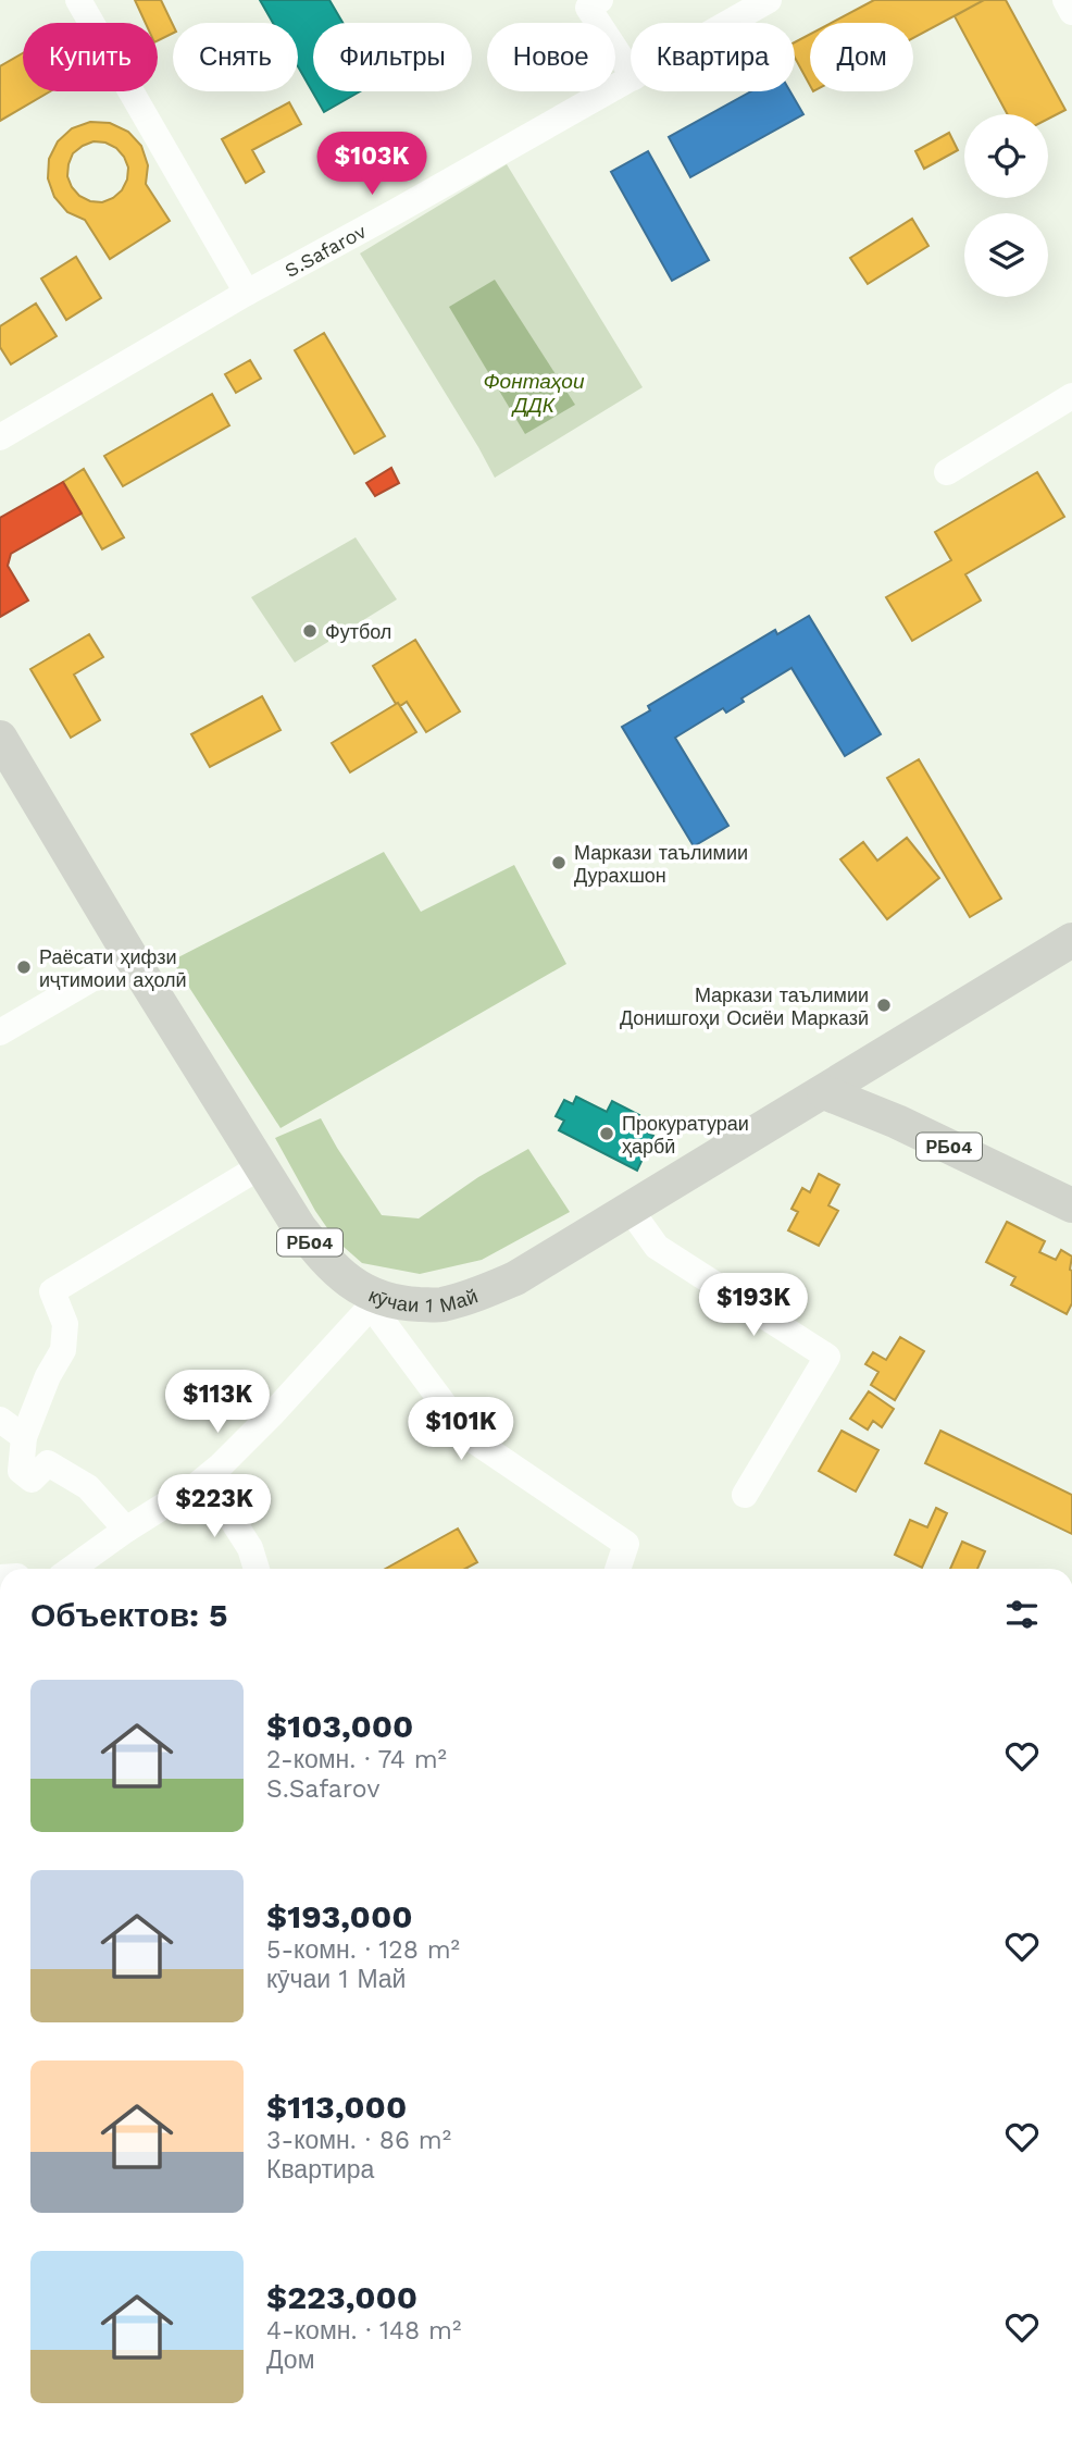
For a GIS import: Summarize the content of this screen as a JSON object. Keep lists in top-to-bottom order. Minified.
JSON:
{"streets":{"main road":["РБ04","кӯчаи 1 Май"],"street":["S.Safarov"]},"crossings":[["РБ04","кӯчаи 1 Май"]],"water":["Фонтаҳои ДДК"],"places":["Футбол","Маркази таълимии Дурахшон","Раёсати ҳифзи иҷтимоии аҳолӣ","Маркази таълимии Донишгоҳи Осиёи Марказӣ","Прокуратураи ҳарбӣ"],"page":{"chip":["Купить","Снять","Фильтры","Новое","Квартира","Дом"],"price":["$103K","$193K","$113K","$101K","$223K"],"heading":"Объектов: 5","list":[{"name":"$103,000","note":"2-комн. · 74 m² · S.Safarov"},{"name":"$193,000","note":"5-комн. · 128 m² · кӯчаи 1 Май"},{"name":"$113,000","note":"3-комн. · 86 m² · Квартира"},{"name":"$223,000","note":"4-комн. · 148 m² · Дом"}]}}
